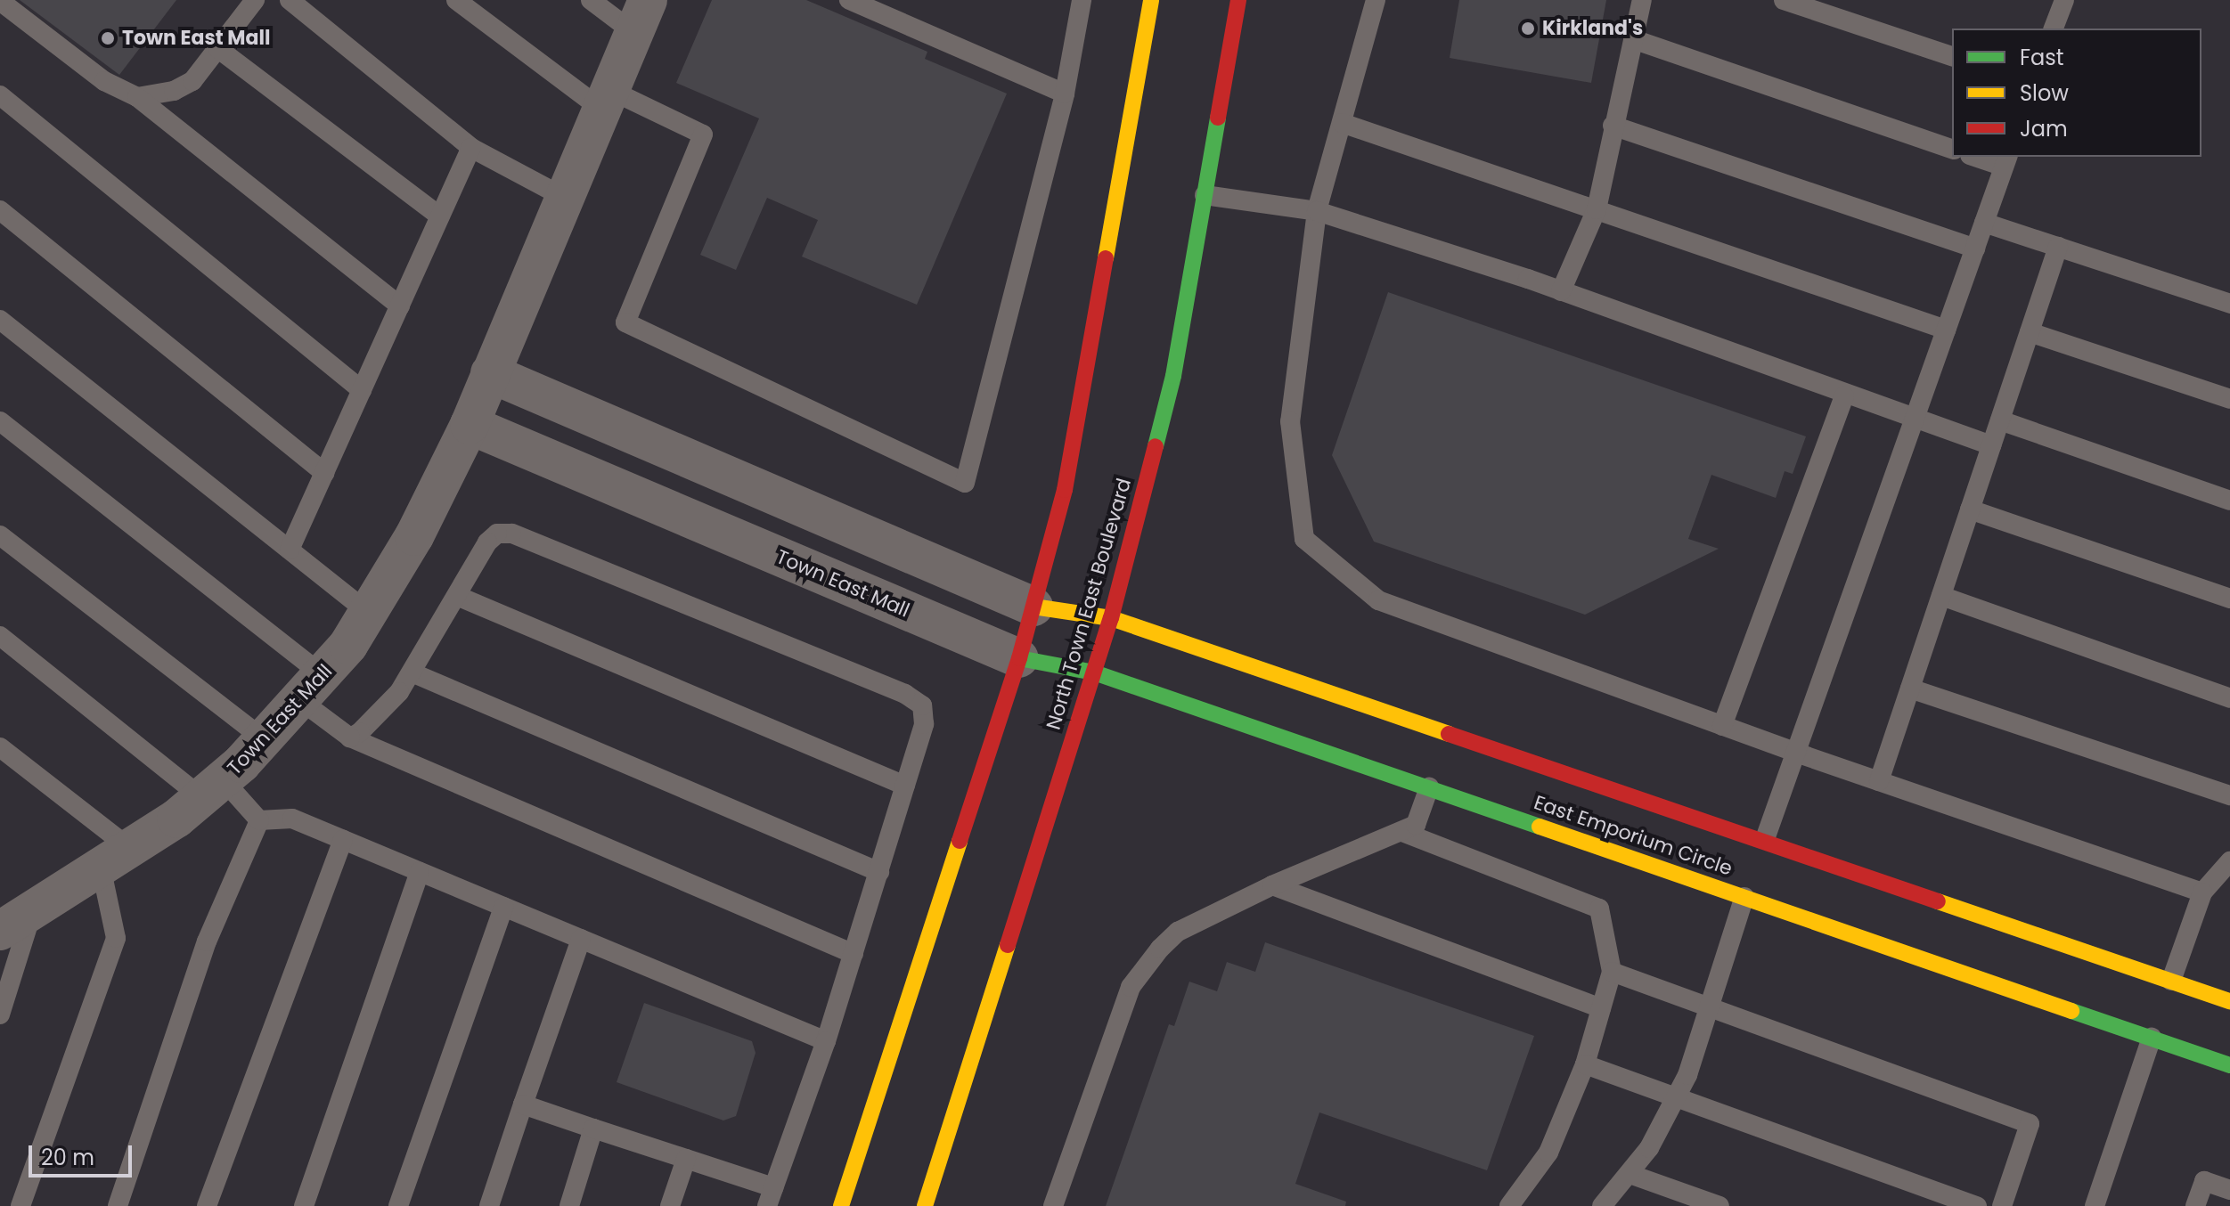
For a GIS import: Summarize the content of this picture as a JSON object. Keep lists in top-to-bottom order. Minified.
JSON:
{"streets":{"street":["Town East Mall","North Town East Boulevard","East Emporium Circle"]},"crossings":[["Town East Mall","East Emporium Circle"],["North Town East Boulevard","East Emporium Circle"]],"places":["Kirkland's","Town East Mall"],"legend":["Fast","Slow","Jam"],"scale_bar":"20 m"}
